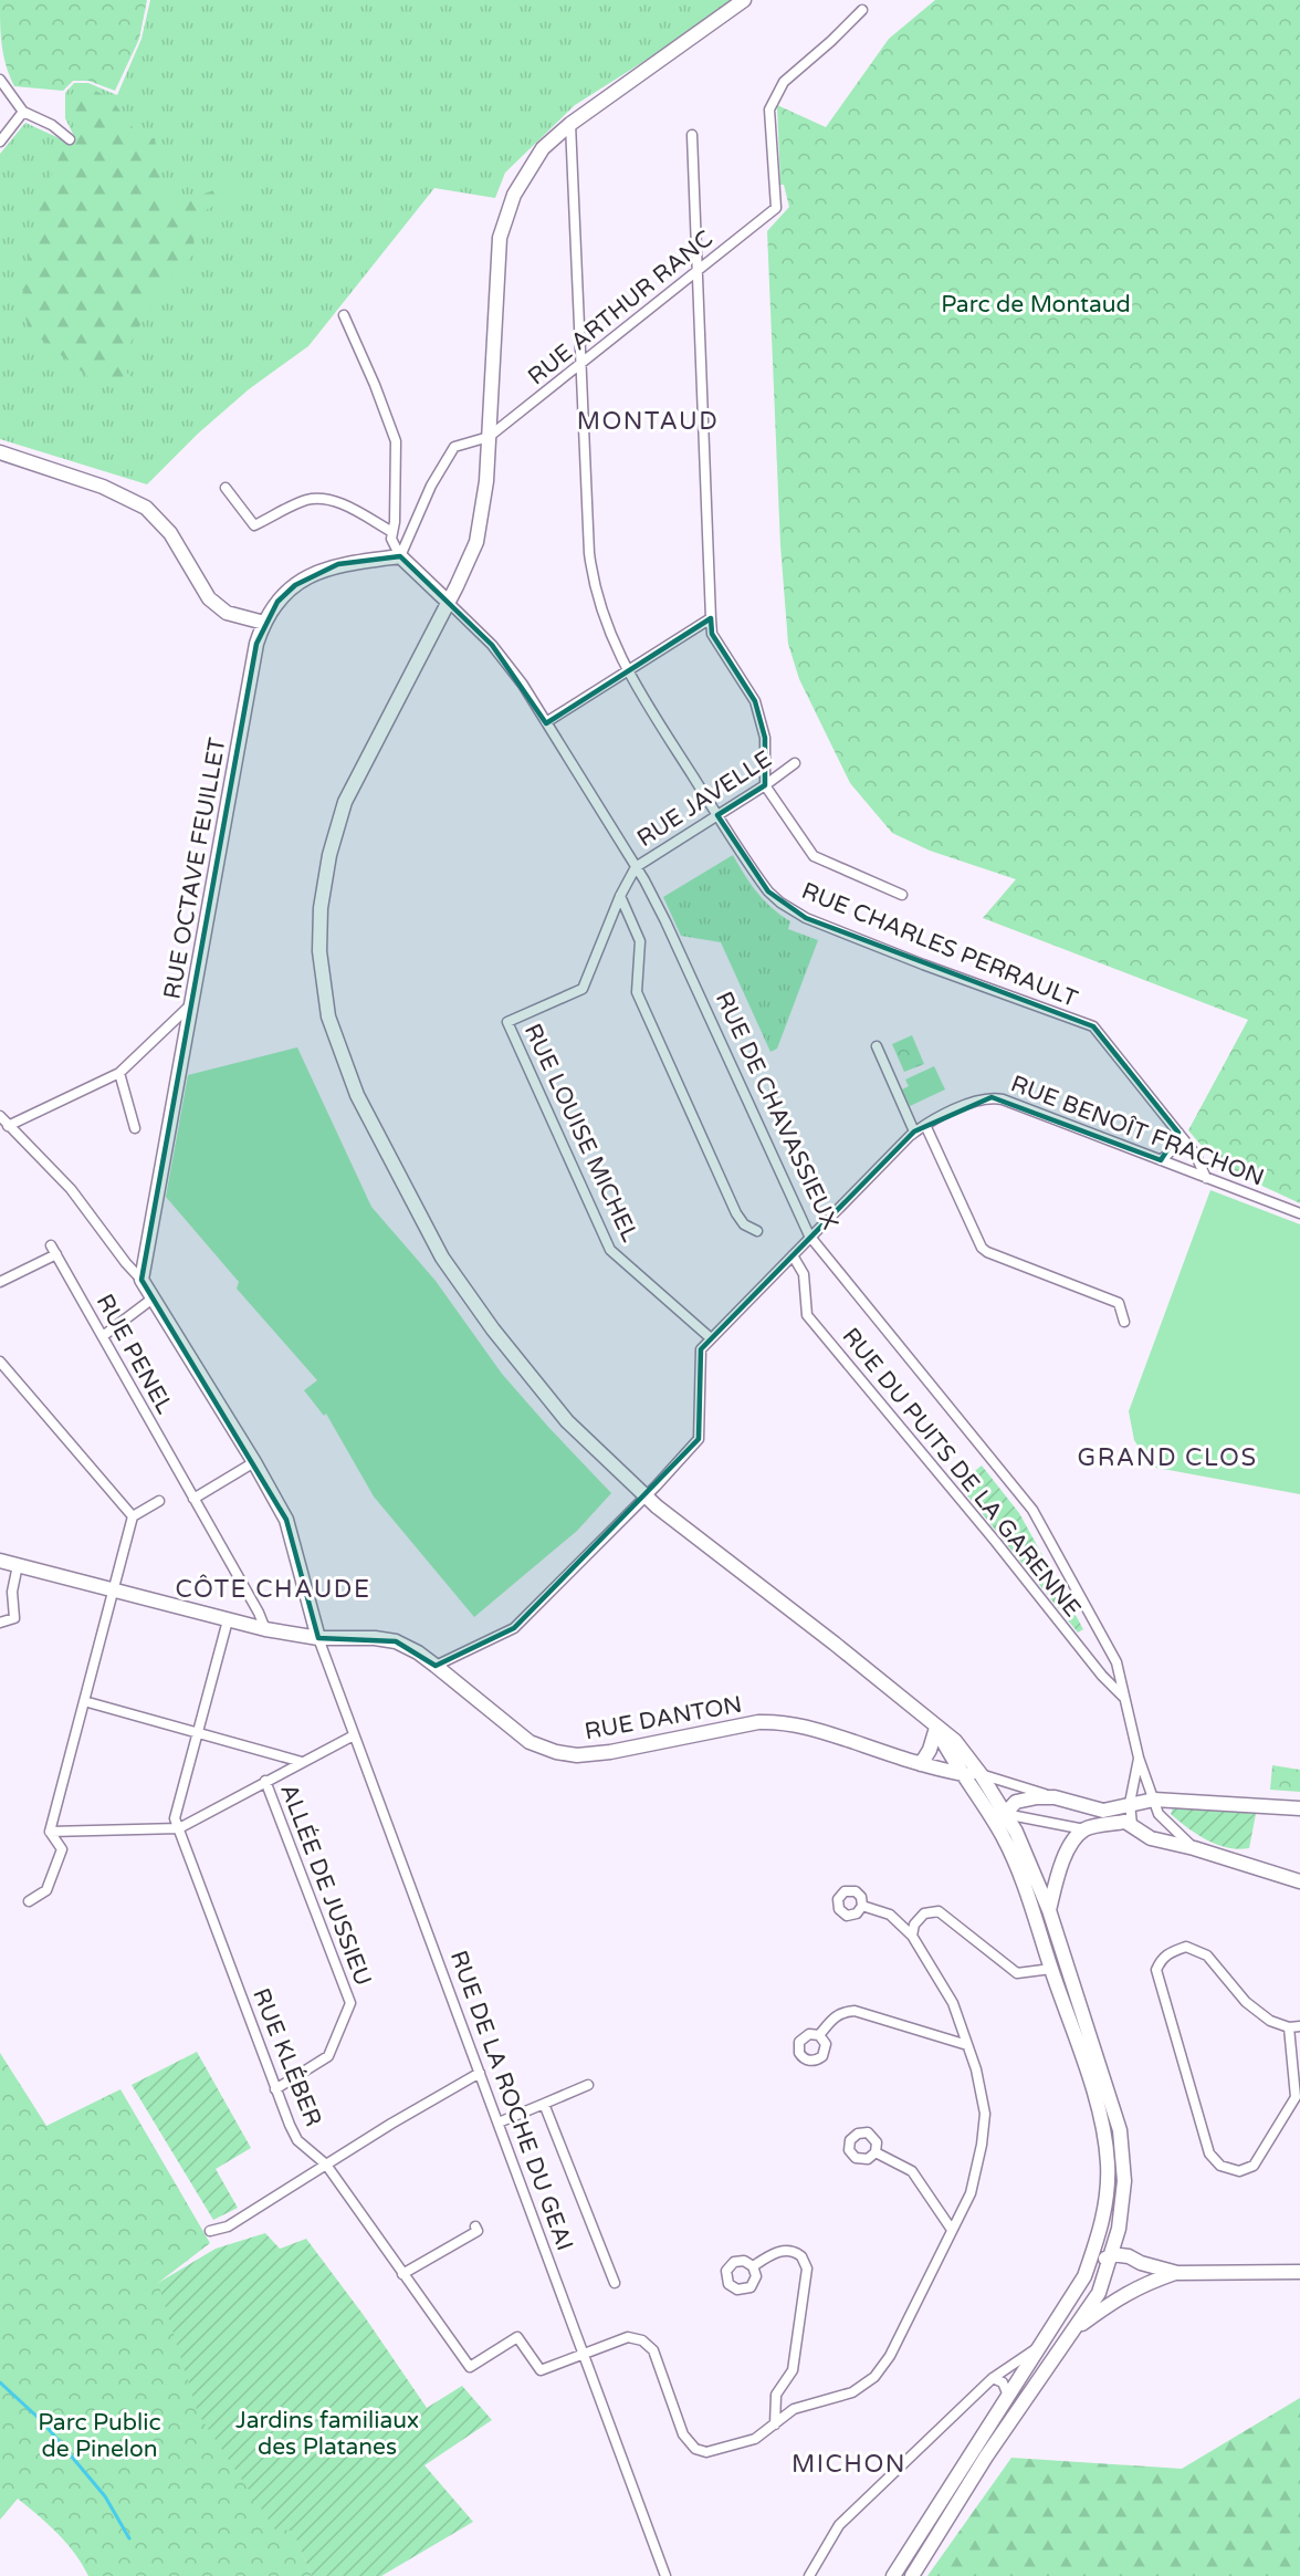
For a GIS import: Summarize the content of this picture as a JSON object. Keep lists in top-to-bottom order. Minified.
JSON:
{"streets":{"street":["RUE ARTHUR RANC","RUE JAVELLE","RUE OCTAVE FEUILLET","RUE CHARLES PERRAULT","RUE DE CHAVASSIEUX","RUE BENOÎT FRACHON","RUE LOUISE MICHEL","RUE PENEL","RUE DU PUITS DE LA GARENNE","RUE DANTON","ALLÉE DE JUSSIEU","RUE KLÉBER","RUE DE LA ROCHE DU GEAI"]},"crossings":[["RUE ARTHUR RANC","RUE CHARLES PERRAULT"],["RUE JAVELLE","RUE CHARLES PERRAULT"],["RUE JAVELLE","RUE DE CHAVASSIEUX"],["RUE OCTAVE FEUILLET","RUE DE CHAVASSIEUX"],["RUE CHARLES PERRAULT","RUE BENOÎT FRACHON"],["RUE DE CHAVASSIEUX","RUE BENOÎT FRACHON"],["RUE DE CHAVASSIEUX","RUE DU PUITS DE LA GARENNE"],["RUE BENOÎT FRACHON","RUE LOUISE MICHEL"],["RUE BENOÎT FRACHON","RUE DU PUITS DE LA GARENNE"],["RUE PENEL","RUE DANTON"],["RUE DANTON","RUE KLÉBER"],["RUE DANTON","RUE DE LA ROCHE DU GEAI"],["ALLÉE DE JUSSIEU","RUE KLÉBER"],["RUE KLÉBER","RUE DE LA ROCHE DU GEAI"]],"districts":["MONTAUD","GRAND CLOS","CÔTE CHAUDE","MICHON"],"parks":["Parc de Montaud","Jardins familiaux des Platanes","Parc Public de Pinelon"]}
